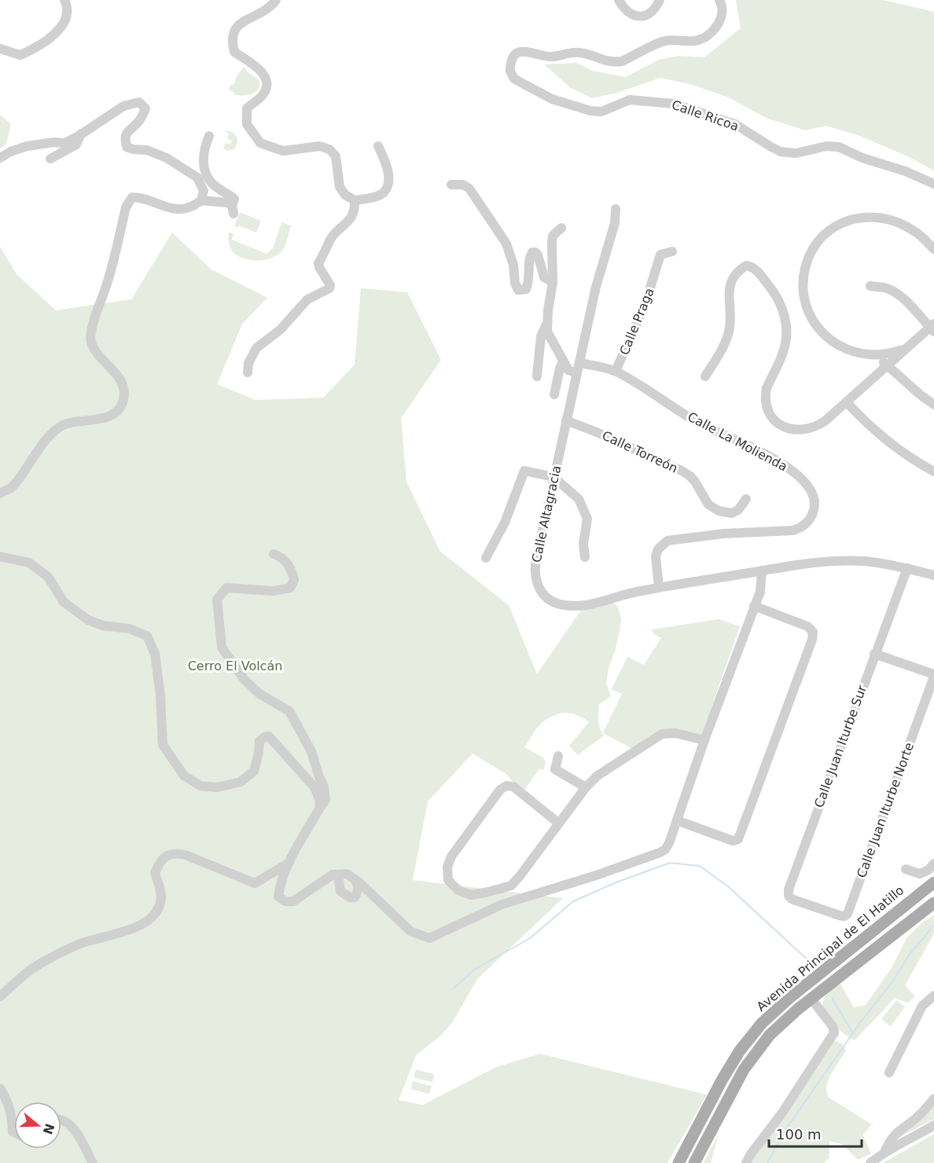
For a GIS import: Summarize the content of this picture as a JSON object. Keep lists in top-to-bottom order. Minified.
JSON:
{"streets":{"main road":["Avenida Principal de El Hatillo"],"street":["Calle Ricoa","Calle Praga","Calle La Molienda","Calle Torreón","Calle Altagracia","Calle Juan Iturbe Sur","Calle Juan Iturbe Norte"]},"crossings":[["Calle Praga","Calle La Molienda"],["Calle La Molienda","Calle Altagracia"],["Calle Torreón","Calle Altagracia"],["Calle Altagracia","Calle Juan Iturbe Sur"],["Calle Juan Iturbe Sur","Calle Juan Iturbe Norte"]],"parks":["Cerro El Volcán"],"scale_bar":"100 m","north":"right"}
